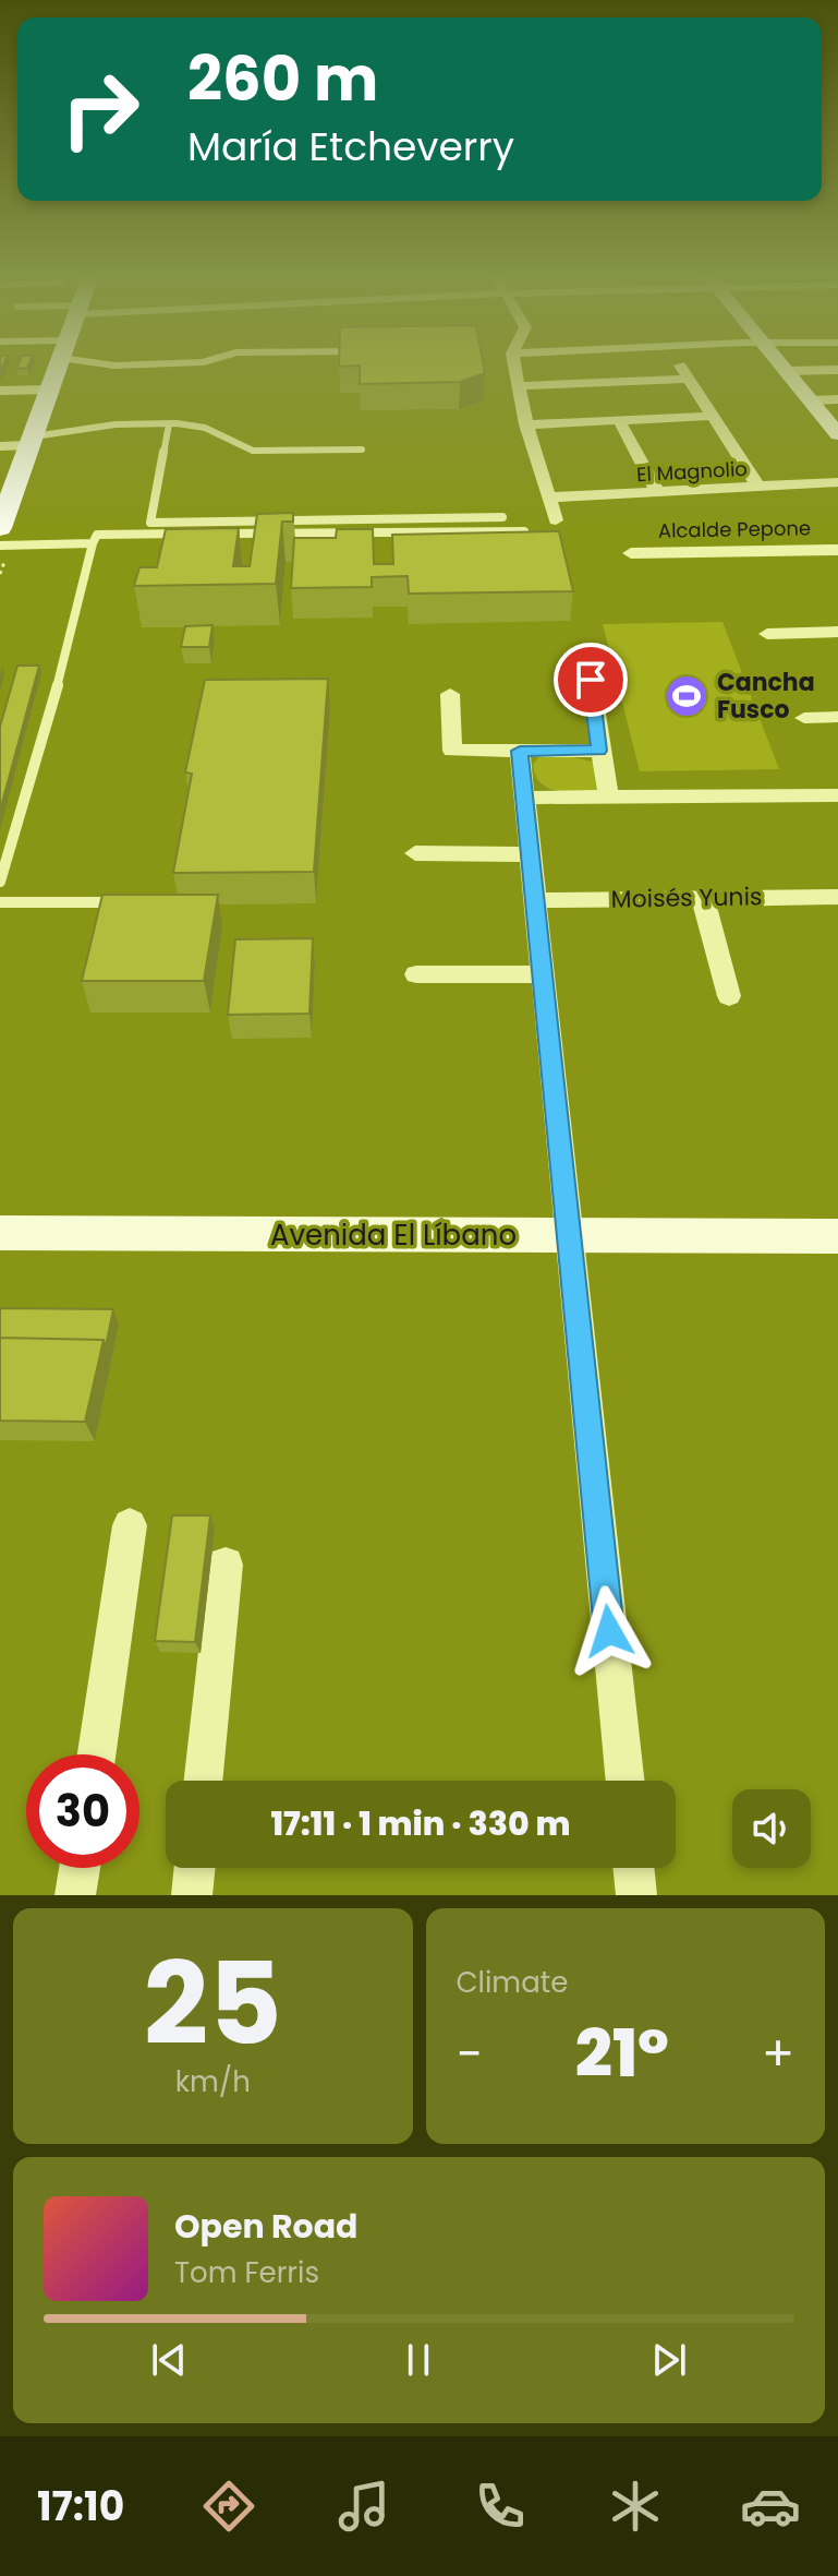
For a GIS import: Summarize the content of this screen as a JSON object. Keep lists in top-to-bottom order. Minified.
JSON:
{"streets":{"street":["El Magnolio","Alcalde Pepone","Moisés Yunis","Avenida El Líbano"]},"places":{"sports":["Cancha Fusco"]},"page":{"turn":["260 m","María Etcheverry"],"limit":"30","trip":"17:11 · 1 min · 330 m","tile":[["25","km/h"],"Climate"],"heat":["−","21°","+"],"song":["Open Road","Tom Ferris"],"tabs":"17:10"}}
